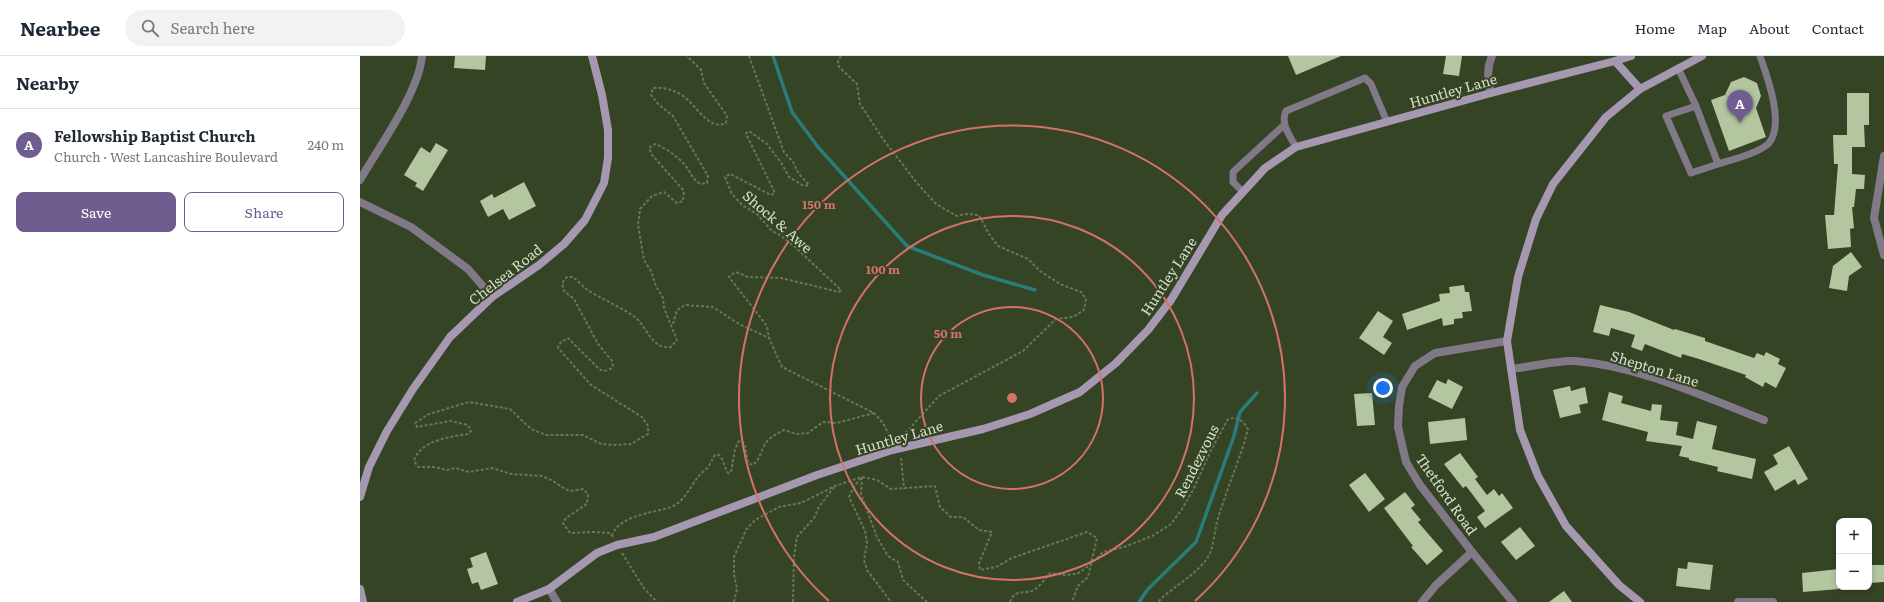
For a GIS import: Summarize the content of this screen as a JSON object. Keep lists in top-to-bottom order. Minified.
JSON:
{"streets":{"street":["Huntley Lane","Chelsea Road","Shepton Lane","Thetford Road"],"path":["Shock & Awe","Rendezvous"]},"page":{"header":"Nearbee","search":"Search here","nav":["Home","Map","About","Contact"],"heading":"Nearby","pins":"A","list":[{"mark":"A","name":"Fellowship Baptist Church","note":"Church · West Lancashire Boulevard","value":"240 m"}],"buttons":["Save","Share"],"map_buttons":["+","−"]},"rings":["150 m","100 m","50 m"]}
